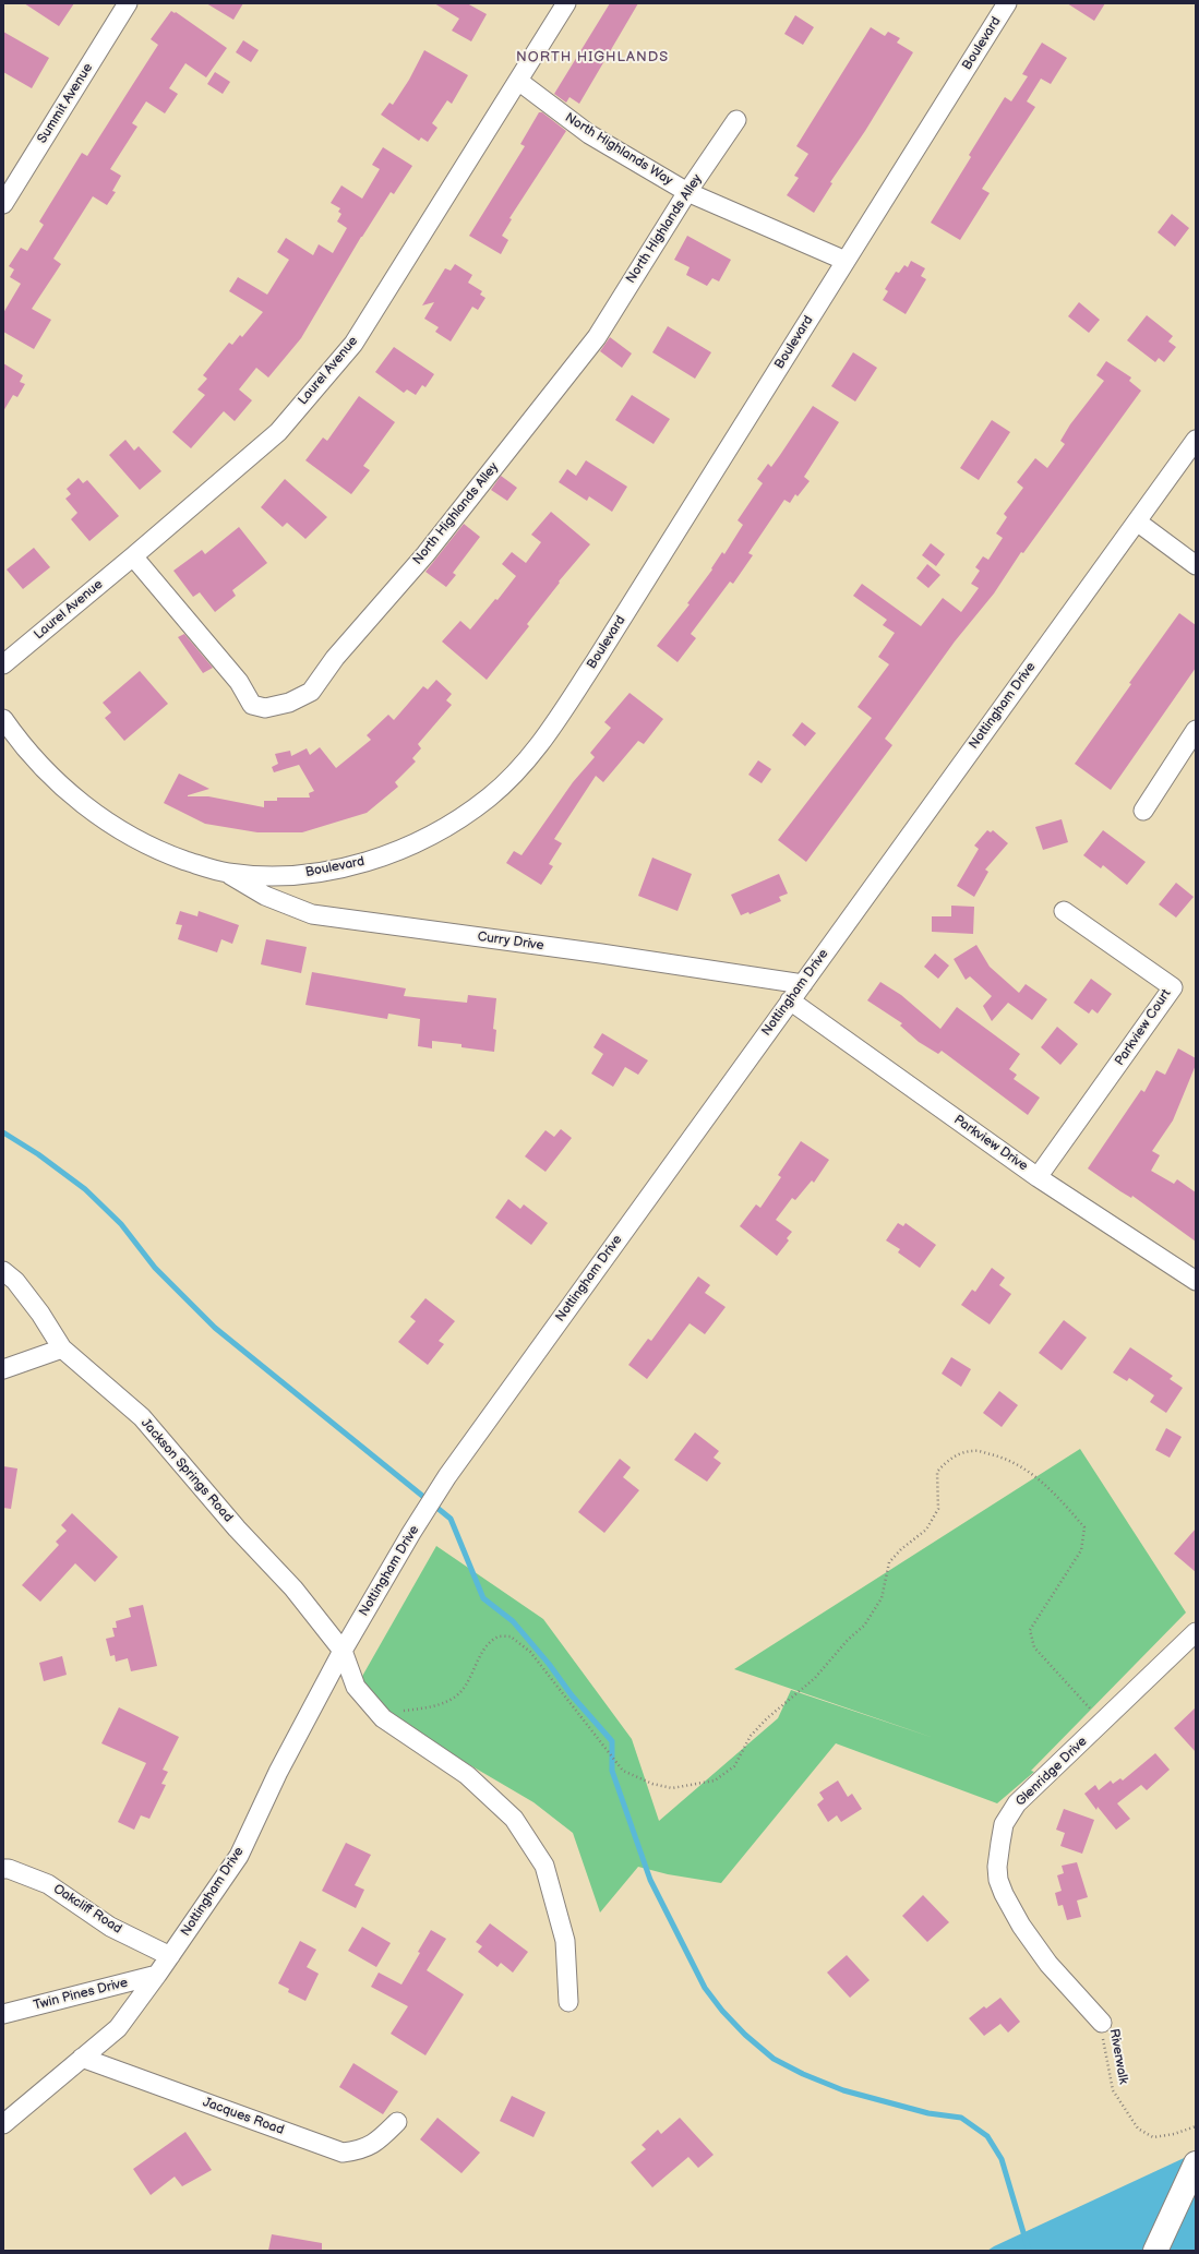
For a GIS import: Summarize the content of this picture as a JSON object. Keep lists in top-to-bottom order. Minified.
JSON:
{"streets":{"street":["Boulevard","Summit Avenue","North Highlands Way","North Highlands Alley","Laurel Avenue","Nottingham Drive","Curry Drive","Parkview Court","Parkview Drive","Jackson Springs Road","Glenridge Drive","Oakcliff Road","Twin Pines Drive","Jacques Road"],"path":["Riverwalk"]},"crossings":[["Boulevard","North Highlands Way"],["Boulevard","Curry Drive"],["North Highlands Way","North Highlands Alley"],["North Highlands Way","Laurel Avenue"],["North Highlands Alley","Laurel Avenue"],["Nottingham Drive","Curry Drive"],["Nottingham Drive","Parkview Drive"],["Nottingham Drive","Jackson Springs Road"],["Nottingham Drive","Oakcliff Road"],["Nottingham Drive","Twin Pines Drive"],["Nottingham Drive","Jacques Road"],["Parkview Court","Parkview Drive"],["Glenridge Drive","Riverwalk"]],"districts":["NORTH HIGHLANDS"]}
